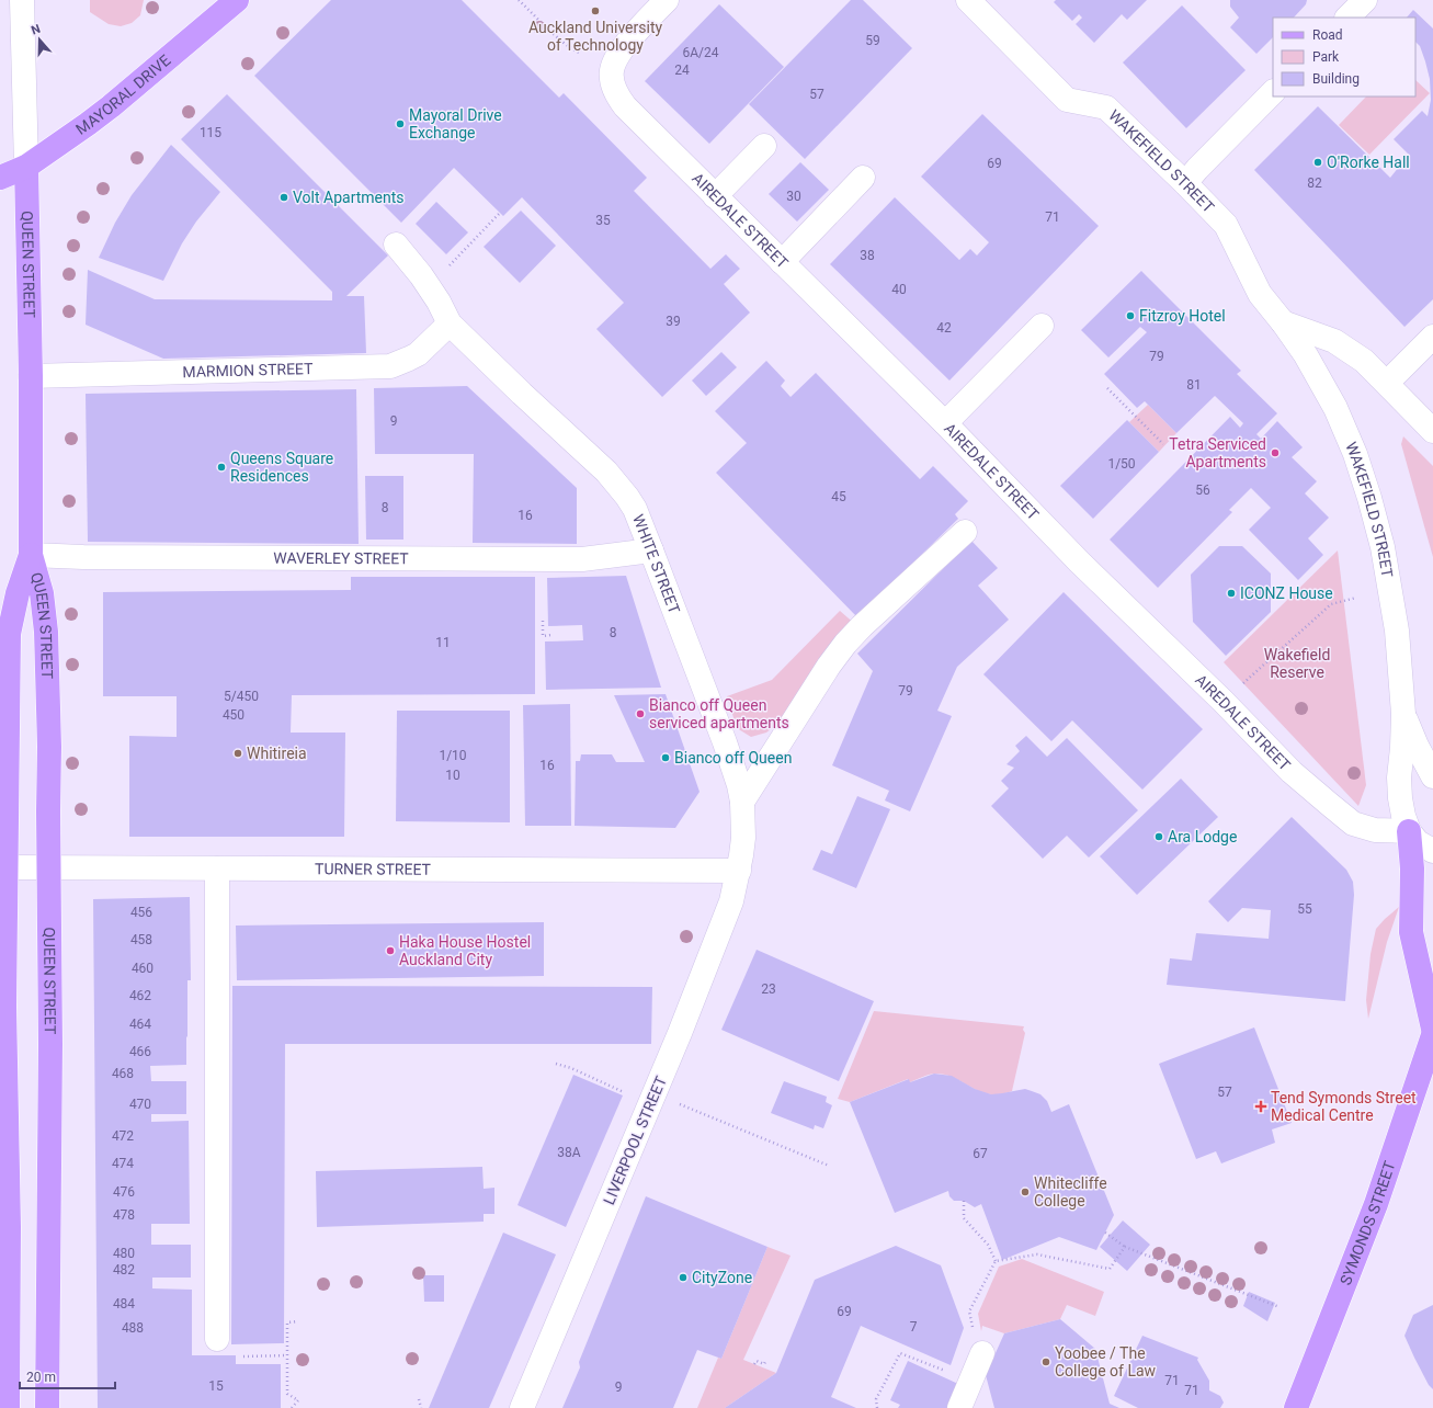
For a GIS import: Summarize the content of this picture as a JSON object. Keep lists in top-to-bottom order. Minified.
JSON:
{"streets":{"main road":["MAYORAL DRIVE","QUEEN STREET","SYMONDS STREET"],"street":["WAKEFIELD STREET","AIREDALE STREET","MARMION STREET","WAVERLEY STREET","WHITE STREET","TURNER STREET","LIVERPOOL STREET"]},"crossings":[["MAYORAL DRIVE","QUEEN STREET"],["WAKEFIELD STREET","AIREDALE STREET"],["QUEEN STREET","MARMION STREET"],["QUEEN STREET","WAVERLEY STREET"],["QUEEN STREET","TURNER STREET"],["MARMION STREET","WHITE STREET"],["WAVERLEY STREET","WHITE STREET"],["WHITE STREET","TURNER STREET"],["WHITE STREET","LIVERPOOL STREET"],["TURNER STREET","LIVERPOOL STREET"]],"parks":["Wakefield Reserve"],"places":{"other":["Auckland University of Technology","Mayoral Drive Exchange","O'Rorke Hall","Volt Apartments","Fitzroy Hotel","Tetra Serviced Apartments","Queens Square Residences","ICONZ House","Bianco off Queen serviced apartments","Whitireia","Bianco off Queen","Ara Lodge","Haka House Hostel Auckland City","Whitecliffe College","CityZone","Yoobee / The College of Law"],"health":["Tend Symonds Street Medical Centre"]},"house_numbers":["59","6A/24","24","57","115","69","82","30","71","35","38","40","39","42","79","81","9","1/50","56","45","8","16","8","11","79","5/450","450","1/10","16","10","55","456","458","460","23","462","464","466","468","57","470","472","38A","67","474","476","478","480","482","484","69","7","488","71","15","9","71"],"legend":["Road","Park","Building"],"scale_bar":"20 m","north":"top"}
